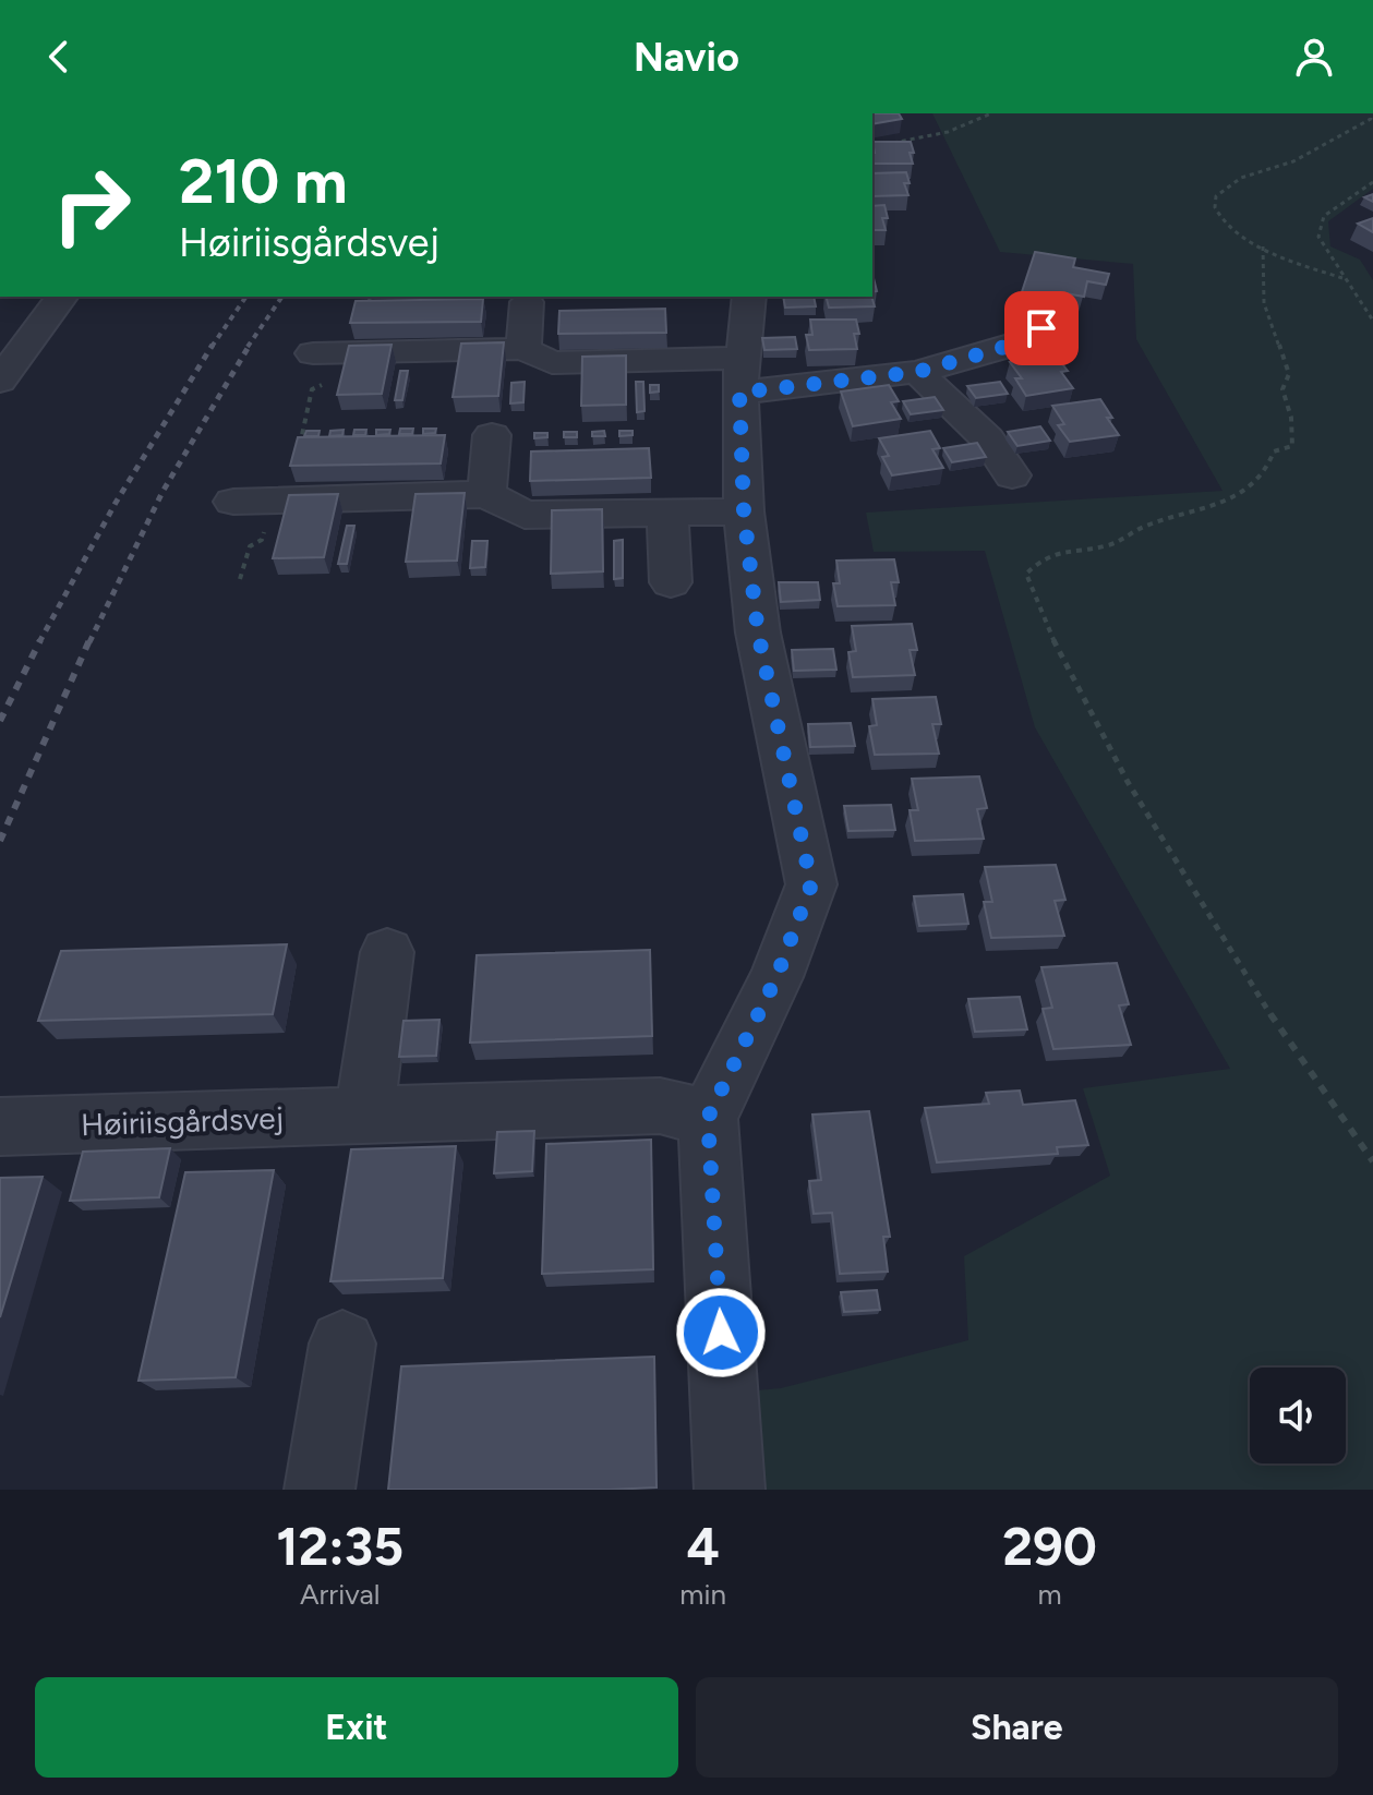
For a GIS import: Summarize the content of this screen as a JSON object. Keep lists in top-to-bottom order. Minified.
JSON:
{"streets":{"street":["Høiriisgårdsvej"]},"page":{"header":"Navio","turn":["210 m","Høiriisgårdsvej"],"eta":["12:35","Arrival","4","min","290","m"],"buttons":["Exit","Share"]}}
